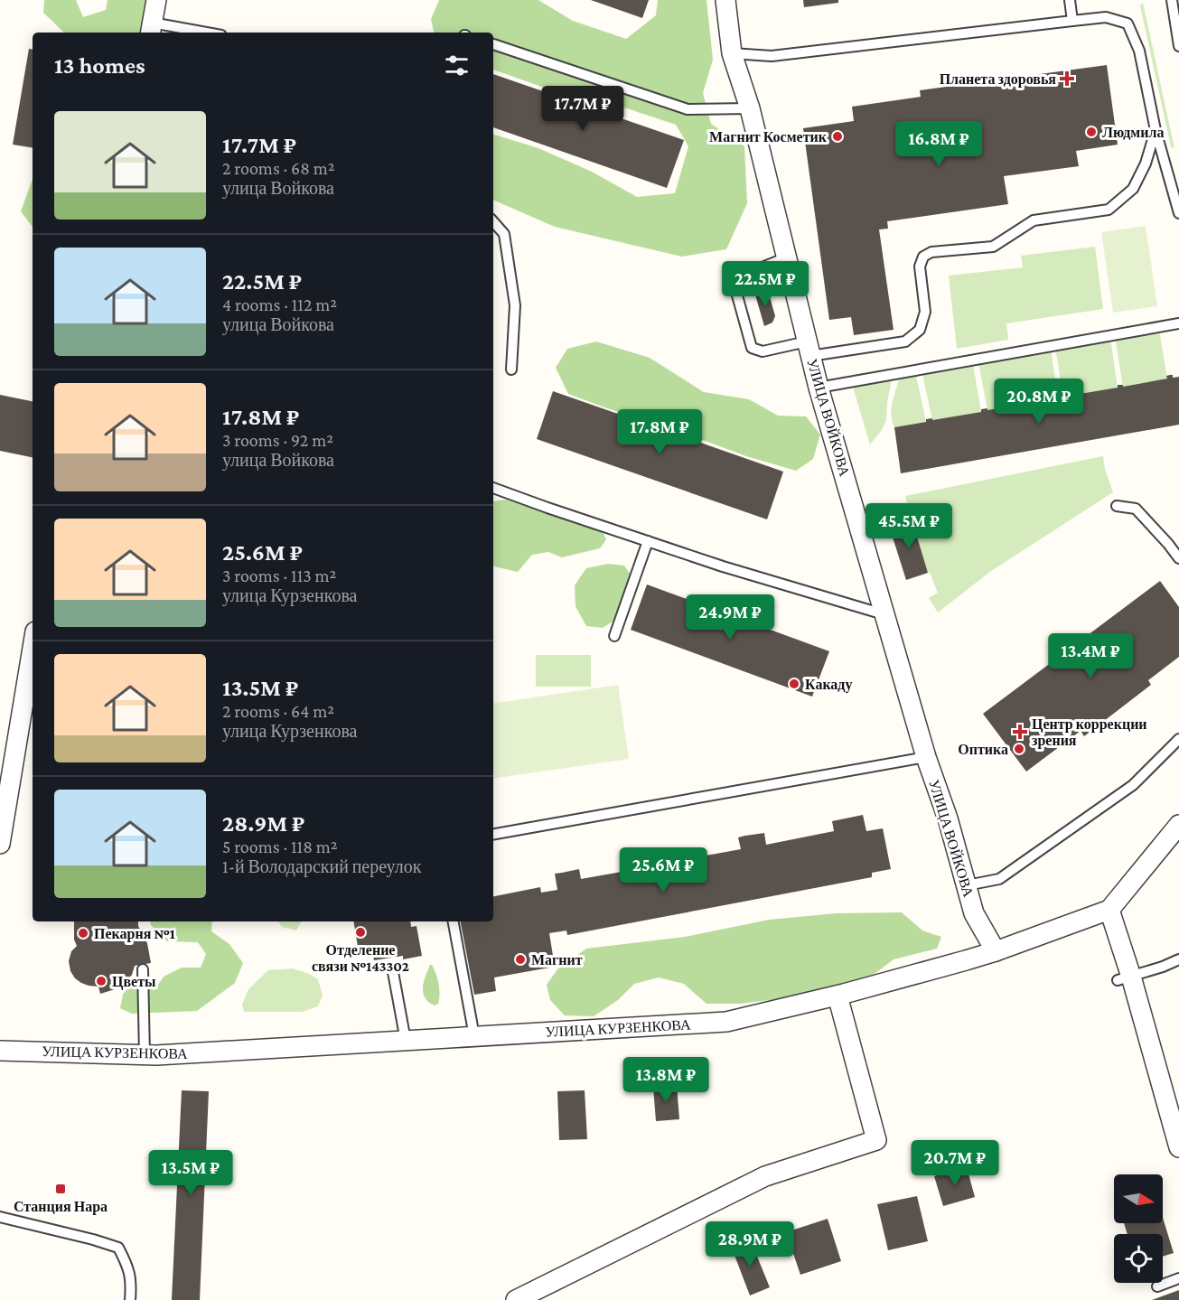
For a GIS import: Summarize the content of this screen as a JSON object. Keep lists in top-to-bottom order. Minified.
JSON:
{"streets":{"street":["УЛИЦА ВОЙКОВА","УЛИЦА КУРЗЕНКОВА"]},"crossings":[["УЛИЦА ВОЙКОВА","УЛИЦА КУРЗЕНКОВА"]],"places":{"health":["Планета здоровья","Центр коррекции зрения"],"other":["Людмила","Магнит Косметик","Какаду","Оптика","Отделение связи №143302","Пекарня №1","Магнит","Цветы"],"transit":["Станция Нара"]},"north":"right","page":{"heading":"13 homes","price":["17.7M ₽","16.8M ₽","22.5M ₽","20.8M ₽","17.8M ₽","45.5M ₽","24.9M ₽","13.4M ₽","25.6M ₽","13.8M ₽","20.7M ₽","13.5M ₽","28.9M ₽"],"list":[{"name":"17.7M ₽","note":"2 rooms · 68 m² · улица Войкова"},{"name":"22.5M ₽","note":"4 rooms · 112 m² · улица Войкова"},{"name":"17.8M ₽","note":"3 rooms · 92 m² · улица Войкова"},{"name":"25.6M ₽","note":"3 rooms · 113 m² · улица Курзенкова"},{"name":"13.5M ₽","note":"2 rooms · 64 m² · улица Курзенкова"},{"name":"28.9M ₽","note":"5 rooms · 118 m² · 1-й Володарский переулок"}]}}
